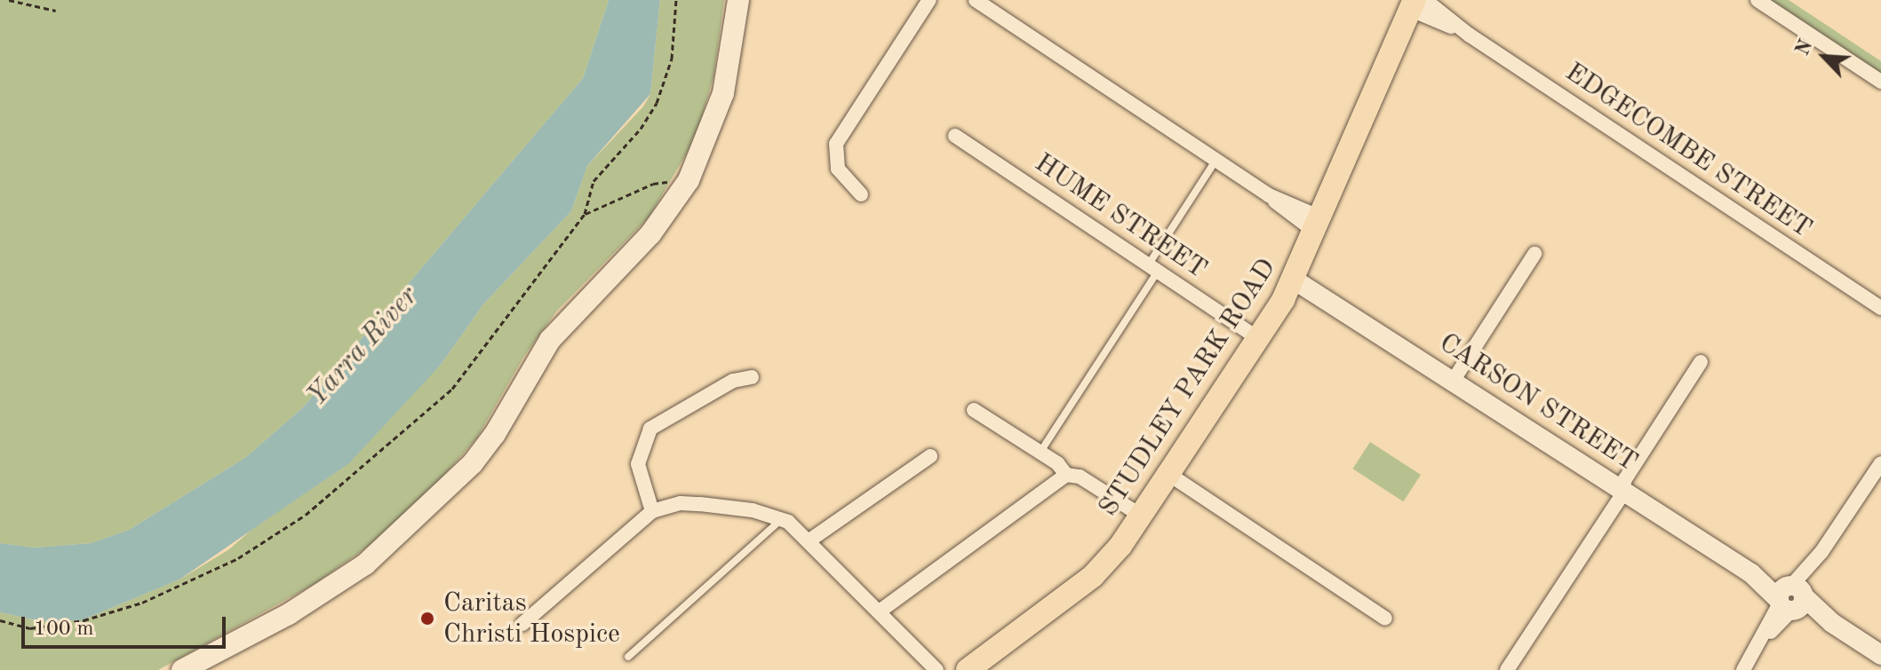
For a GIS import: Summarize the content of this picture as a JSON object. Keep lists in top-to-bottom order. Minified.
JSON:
{"streets":{"main road":["STUDLEY PARK ROAD"],"street":["EDGECOMBE STREET","HUME STREET","CARSON STREET"]},"crossings":[["EDGECOMBE STREET","STUDLEY PARK ROAD"],["HUME STREET","STUDLEY PARK ROAD"],["STUDLEY PARK ROAD","CARSON STREET"]],"water":["Yarra River"],"places":["Caritas Christi Hospice"],"scale_bar":"100 m","north":"top left"}
